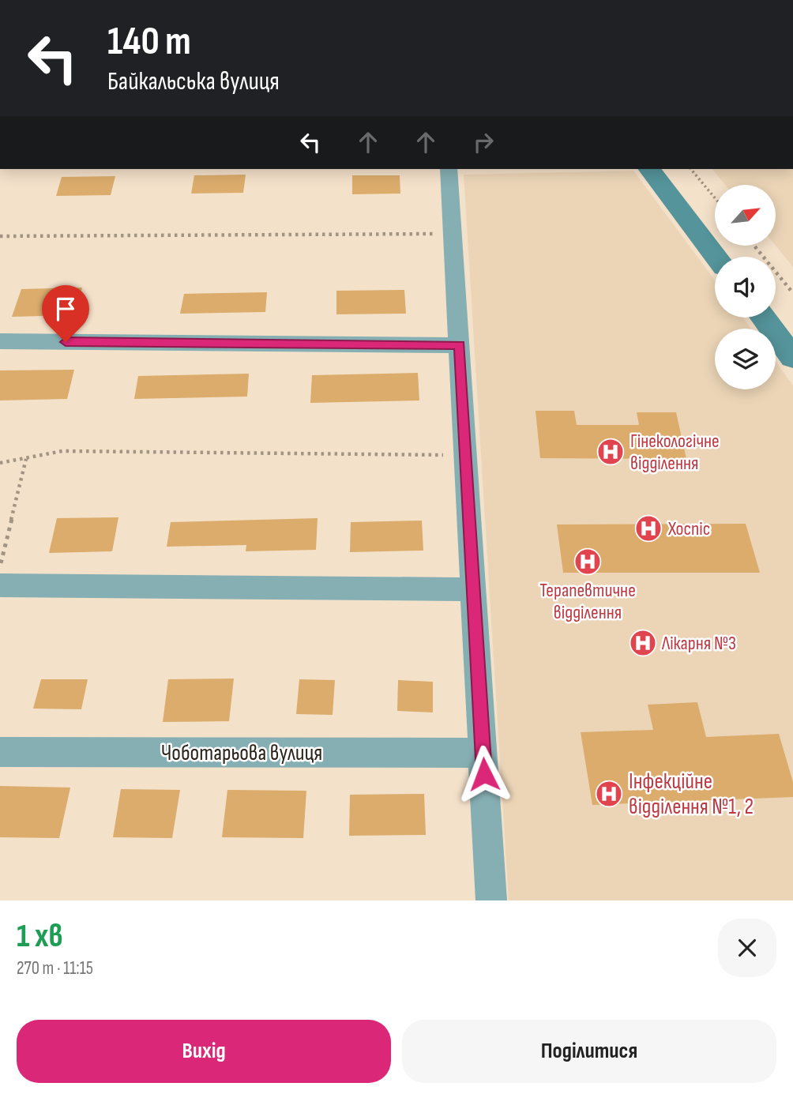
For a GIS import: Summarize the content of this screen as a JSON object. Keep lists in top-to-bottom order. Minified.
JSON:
{"streets":{"street":["Чоботарьова вулиця"]},"places":{"hospital":["Гінекологічне відділення","Хоспіс","Терапевтичне відділення","Лікарня №3","Інфекційне відділення №1, 2"]},"north":"top right","page":{"turn":["140 m","Байкальська вулиця"],"heading":["1 хв","270 m · 11:15"],"buttons":["Вихід","Поділитися"]}}
